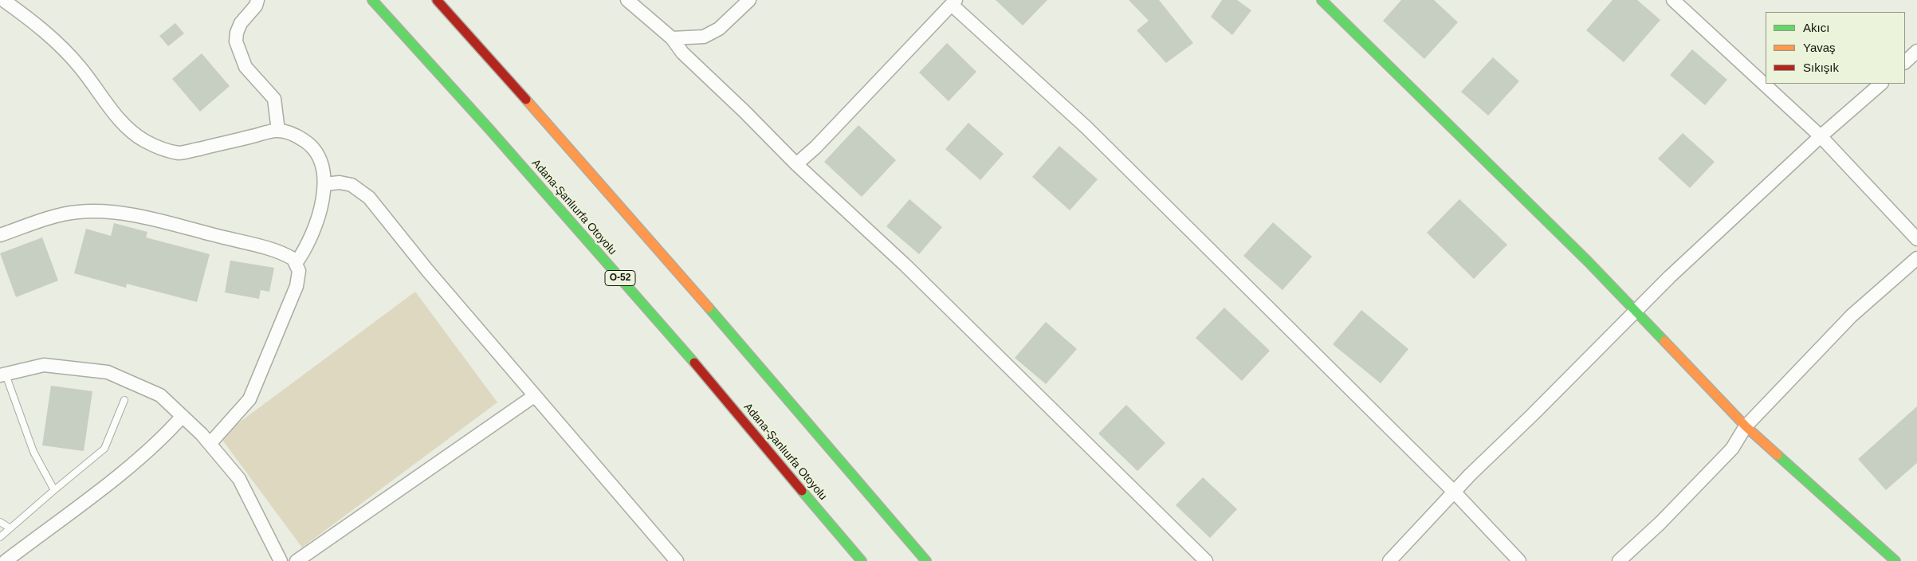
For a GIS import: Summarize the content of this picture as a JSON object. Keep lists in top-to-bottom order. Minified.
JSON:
{"streets":{"main road":["Adana-Şanlıurfa Otoyolu","O-52"]},"legend":["Akıcı","Yavaş","Sıkışık"]}
